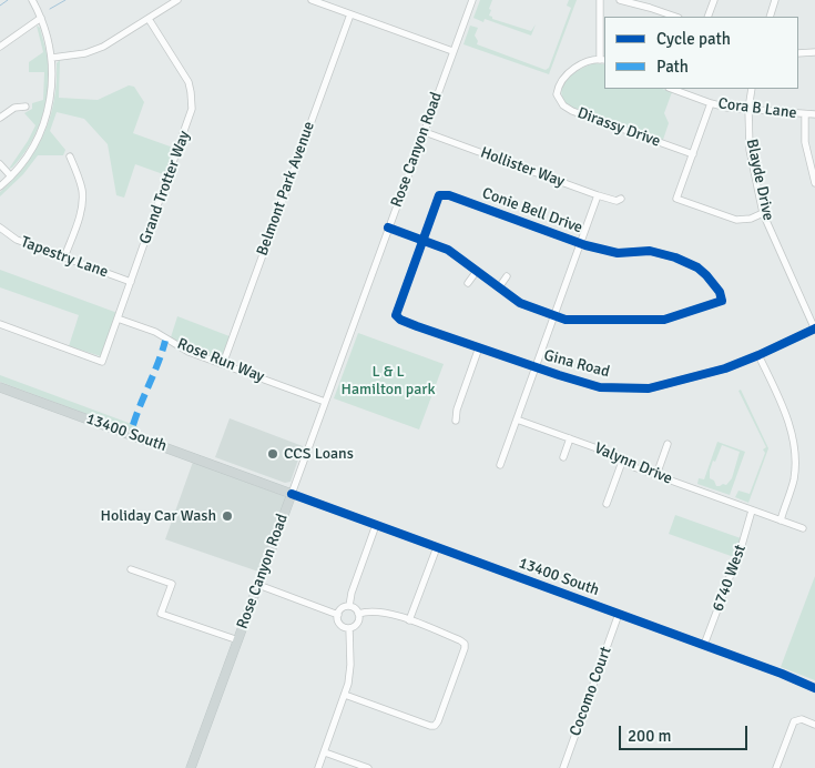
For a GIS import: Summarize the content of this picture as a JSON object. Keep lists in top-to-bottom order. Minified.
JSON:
{"streets":{"main road":["Rose Canyon Road","13400 South"],"street":["Cora B Lane","Dirassy Drive","Hollister Way","Blayde Drive","Grand Trotter Way","Belmont Park Avenue","Conie Bell Drive","Tapestry Lane","Rose Run Way","Gina Road","Valynn Drive","6740 West","Cocomo Court"]},"crossings":[["Cora B Lane","Blayde Drive"],["Rose Canyon Road","Hollister Way"],["Rose Canyon Road","Rose Run Way"],["Rose Canyon Road","13400 South"],["Blayde Drive","Gina Road"],["Grand Trotter Way","Tapestry Lane"],["Grand Trotter Way","Rose Run Way"],["Belmont Park Avenue","Rose Run Way"],["Conie Bell Drive","Gina Road"],["13400 South","6740 West"],["13400 South","Cocomo Court"],["Valynn Drive","6740 West"]],"parks":["L & L Hamilton park"],"places":["CCS Loans","Holiday Car Wash"],"legend":["Cycle path","Path"],"scale_bar":"200 m"}
